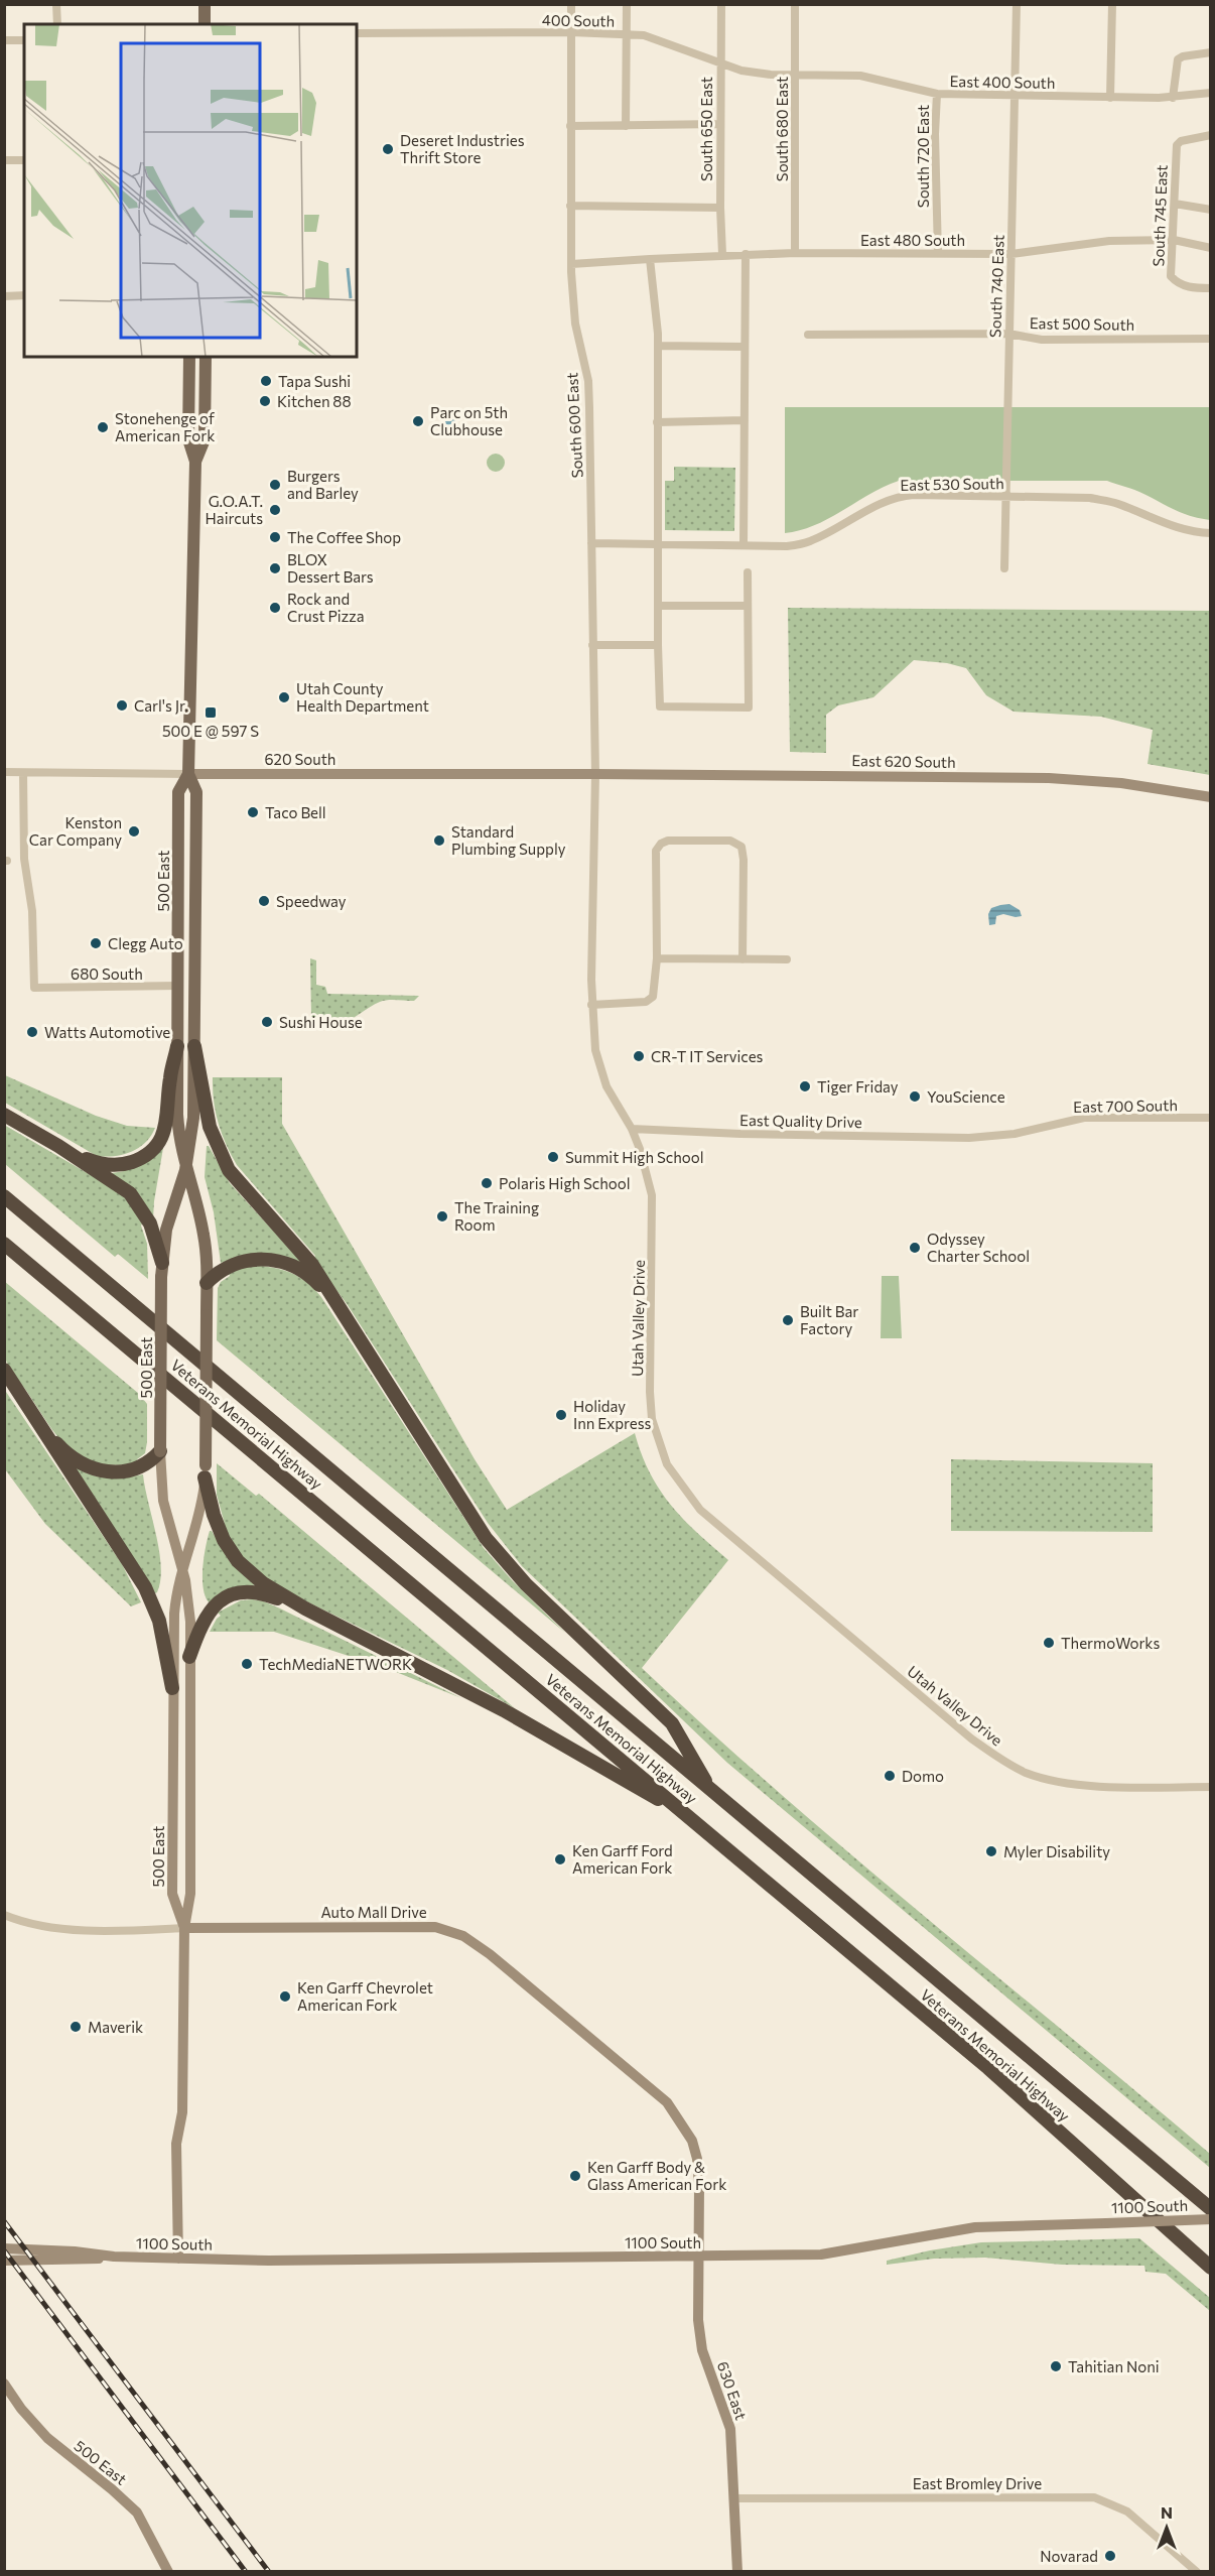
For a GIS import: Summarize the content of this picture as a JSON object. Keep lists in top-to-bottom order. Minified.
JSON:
{"streets":{"highway":["Veterans Memorial Highway"],"main road":["500 East"],"street":["400 South","East 400 South","South 650 East","South 680 East","South 720 East","South 745 East","East 480 South","South 740 East","East 500 South","South 600 East","East 530 South","620 South","East 620 South","680 South","East 700 South","East Quality Drive","Utah Valley Drive","Auto Mall Drive","1100 South","630 East","East Bromley Drive"]},"crossings":[["400 South","East 400 South"],["400 South","South 650 East"],["400 South","South 680 East"],["400 South","South 600 East"],["East 400 South","South 680 East"],["East 400 South","South 720 East"],["East 400 South","South 740 East"],["South 650 East","East 480 South"],["South 680 East","East 480 South"],["South 720 East","East 480 South"],["South 745 East","East 480 South"],["East 480 South","South 740 East"],["East 480 South","South 600 East"],["South 740 East","East 500 South"],["South 740 East","East 530 South"],["South 600 East","East 530 South"],["South 600 East","620 South"],["South 600 East","East 620 South"],["South 600 East","Utah Valley Drive"],["620 South","East 620 South"],["620 South","500 East"],["620 South","680 South"],["620 South","Utah Valley Drive"],["East 620 South","Utah Valley Drive"],["500 East","680 South"],["500 East","Auto Mall Drive"],["500 East","1100 South"],["East 700 South","East Quality Drive"],["East Quality Drive","Utah Valley Drive"],["Auto Mall Drive","1100 South"],["Auto Mall Drive","630 East"],["1100 South","630 East"],["630 East","East Bromley Drive"]],"places":{"other":["Deseret Industries Thrift Store","Tapa Sushi","Kitchen 88","Parc on 5th Clubhouse","Stonehenge of American Fork","Burgers and Barley","G.O.A.T. Haircuts","The Coffee Shop","BLOX Dessert Bars","Rock and Crust Pizza","Utah County Health Department","Carl's Jr.","Taco Bell","Kenston Car Company","Standard Plumbing Supply","Speedway","Clegg Auto","Sushi House","Watts Automotive","CR-T IT Services","Tiger Friday","YouScience","Summit High School","Polaris High School","The Training Room","Odyssey Charter School","Built Bar Factory","Holiday Inn Express","ThermoWorks","TechMediaNETWORK","Domo","Myler Disability","Ken Garff Ford American Fork","Ken Garff Chevrolet American Fork","Maverik","Ken Garff Body & Glass American Fork","Tahitian Noni","Novarad"],"transit":["500 E @ 597 S"]},"north":"top"}
